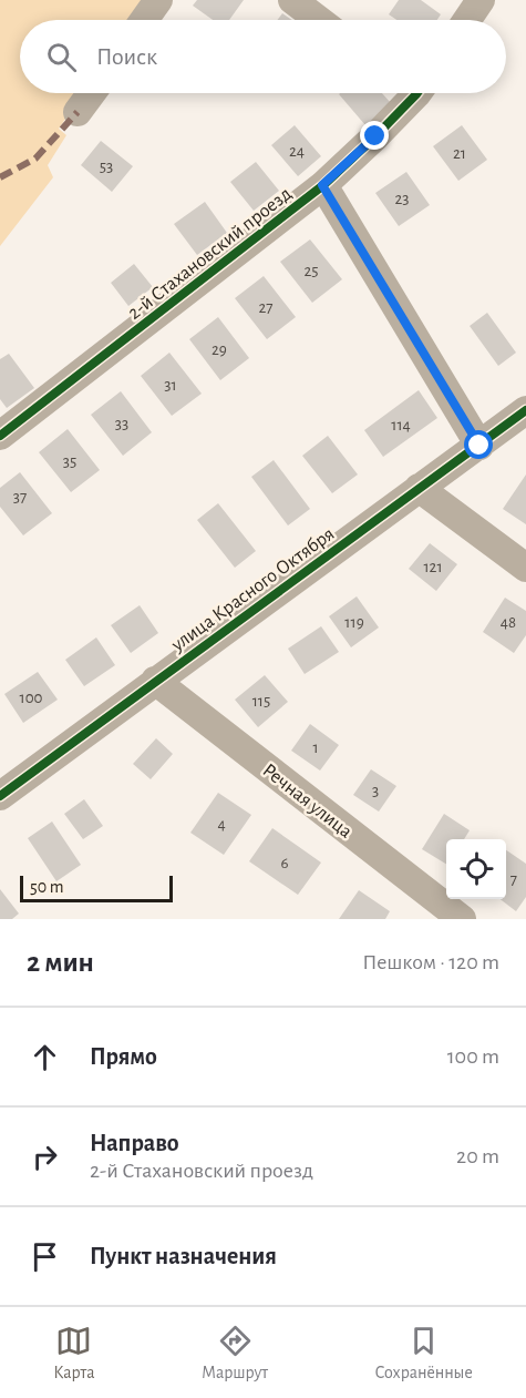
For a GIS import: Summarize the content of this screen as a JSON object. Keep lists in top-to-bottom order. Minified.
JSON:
{"streets":{"street":["2-й Стахановский проезд","улица Красного Октября","Речная улица"]},"crossings":[["улица Красного Октября","Речная улица"]],"house_numbers":["24","21","53","23","25","27","29","31","33","114","35","37","121","119","48","100","115","1","3","4","6","7"],"scale_bar":"50 m","page":{"search":"Поиск","scale":"50 m","heading":["2 мин","Пешком · 120 m"],"list":[["Прямо","100 m"],["Направо","2-й Стахановский проезд","20 m"],"Пункт назначения"],"nav":["Карта","Маршрут","Сохранённые"]}}
